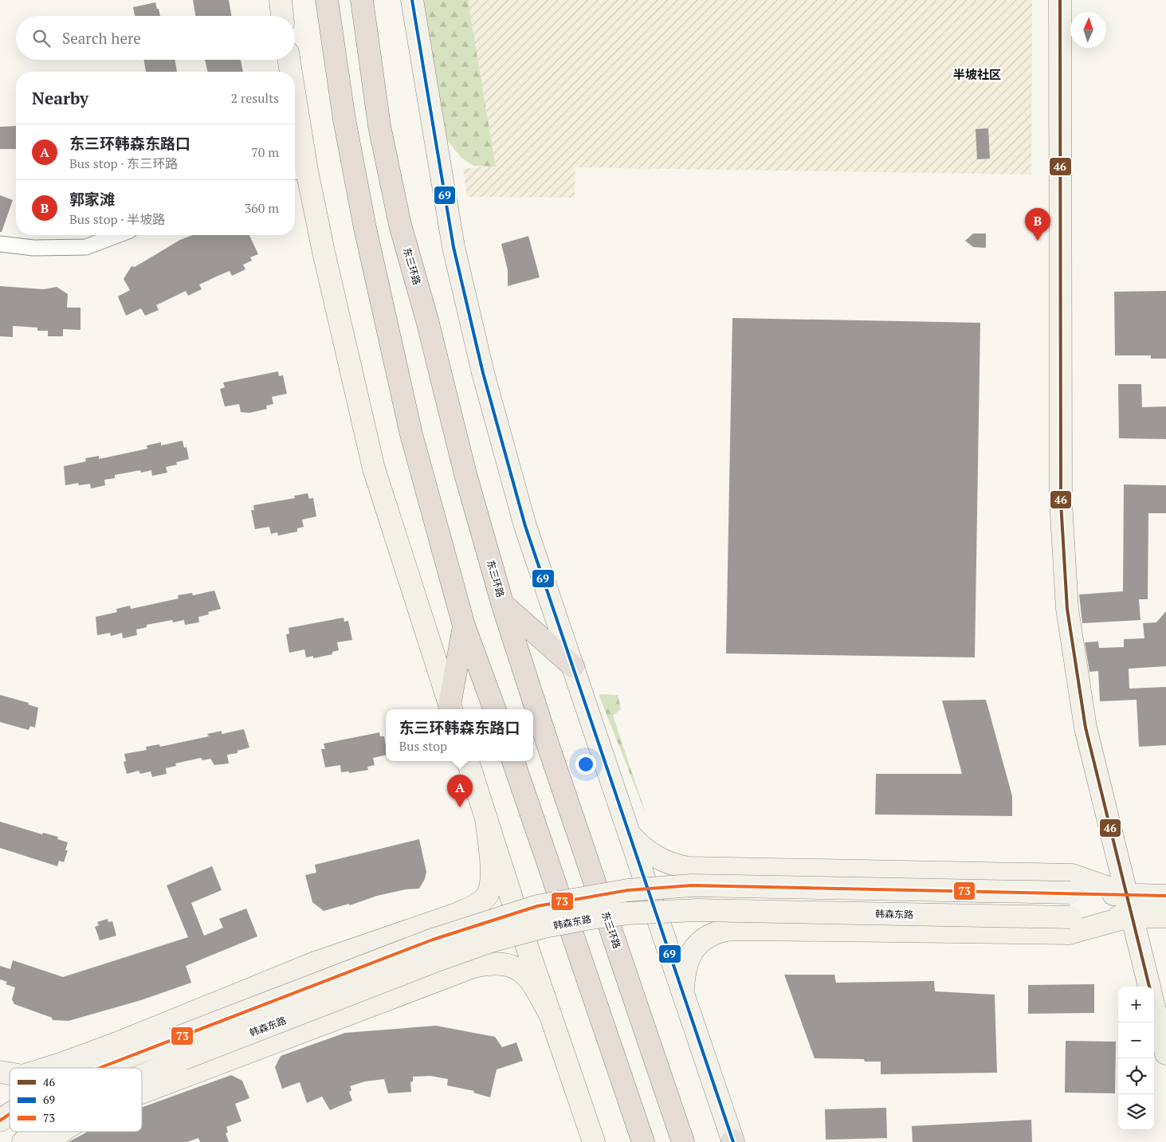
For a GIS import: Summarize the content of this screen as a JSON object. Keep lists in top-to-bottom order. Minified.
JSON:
{"streets":{"highway":["东三环路"],"main road":["韩森东路"]},"districts":["半坡社区"],"lines":["transit line 46","transit line 69","transit line 73"],"legend":["46","69","73"],"north":"top","page":{"search":"Search here","heading":["Nearby","2 results"],"list":[{"mark":"A","name":"东三环韩森东路口","note":"Bus stop · 东三环路","value":"70 m"},{"mark":"B","name":"郭家滩","note":"Bus stop · 半坡路","value":"360 m"}],"pins":["B","A"],"popup":["东三环韩森东路口","Bus stop"],"map_buttons":["+","−"]}}
